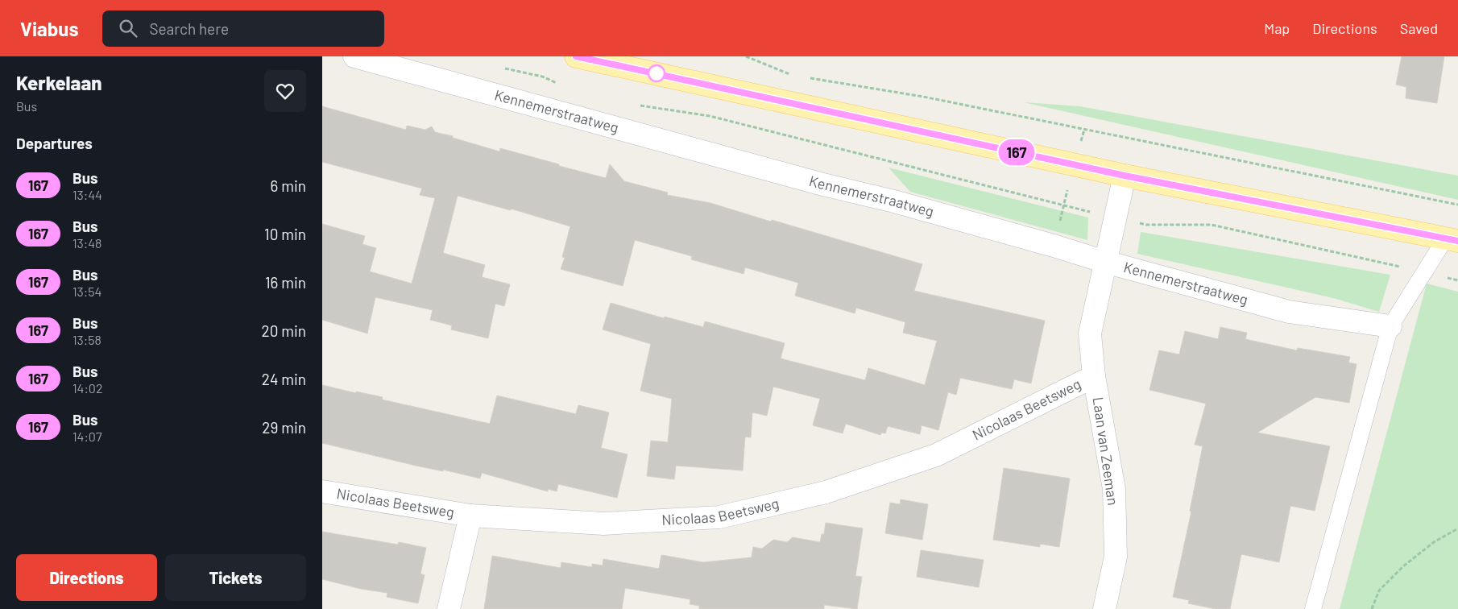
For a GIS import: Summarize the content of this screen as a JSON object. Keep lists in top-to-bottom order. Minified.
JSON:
{"streets":{"street":["Kennemerstraatweg","Nicolaas Beetsweg","Laan van Zeeman"]},"crossings":[["Kennemerstraatweg","Laan van Zeeman"],["Nicolaas Beetsweg","Laan van Zeeman"]],"lines":["bus line 167"],"page":{"header":"Viabus","search":"Search here","nav":["Map","Directions","Saved"],"heading":[["Kerkelaan","Bus"],"Departures"],"on_map":"167","list":[{"mark":"167","name":"Bus","note":"13:44","value":"6 min"},{"mark":"167","name":"Bus","note":"13:48","value":"10 min"},{"mark":"167","name":"Bus","note":"13:54","value":"16 min"},{"mark":"167","name":"Bus","note":"13:58","value":"20 min"},{"mark":"167","name":"Bus","note":"14:02","value":"24 min"},{"mark":"167","name":"Bus","note":"14:07","value":"29 min"}],"buttons":["Directions","Tickets"]}}
